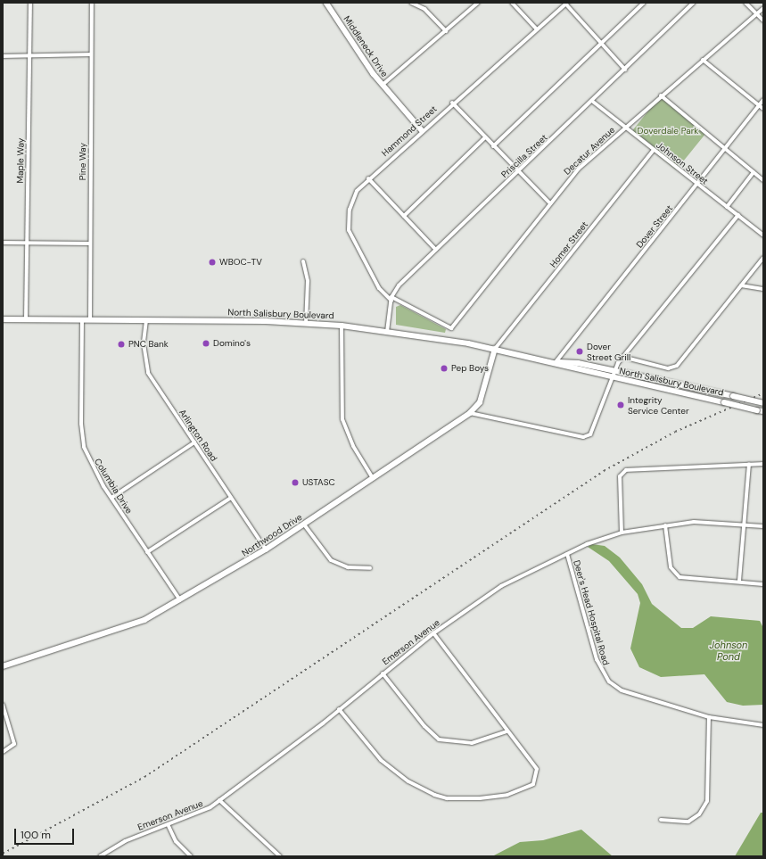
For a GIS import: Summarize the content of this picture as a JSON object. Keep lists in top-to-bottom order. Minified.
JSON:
{"streets":{"main road":["North Salisbury Boulevard"],"street":["Middleneck Drive","Hammond Street","Decatur Avenue","Priscilla Street","Maple Way","Pine Way","Johnson Street","Dover Street","Homer Street","Arlington Road","Columbia Drive","Northwood Drive","Deer's Head Hospital Road","Emerson Avenue"]},"crossings":[["Middleneck Drive","Hammond Street"],["Hammond Street","Decatur Avenue"],["Hammond Street","Priscilla Street"],["Decatur Avenue","Johnson Street"],["Priscilla Street","Johnson Street"],["Priscilla Street","North Salisbury Boulevard"],["Maple Way","North Salisbury Boulevard"],["Pine Way","North Salisbury Boulevard"],["Johnson Street","Dover Street"],["Johnson Street","Homer Street"],["Dover Street","North Salisbury Boulevard"],["Homer Street","North Salisbury Boulevard"],["Homer Street","Northwood Drive"],["North Salisbury Boulevard","Arlington Road"],["North Salisbury Boulevard","Columbia Drive"],["North Salisbury Boulevard","Northwood Drive"],["Arlington Road","Northwood Drive"],["Columbia Drive","Northwood Drive"],["Deer's Head Hospital Road","Emerson Avenue"]],"water":["Johnson Pond"],"parks":["Doverdale Park"],"places":["WBOC-TV","Domino's","PNC Bank","Dover Street Grill","Pep Boys","Integrity Service Center","USTASC"],"scale_bar":"100 m"}
